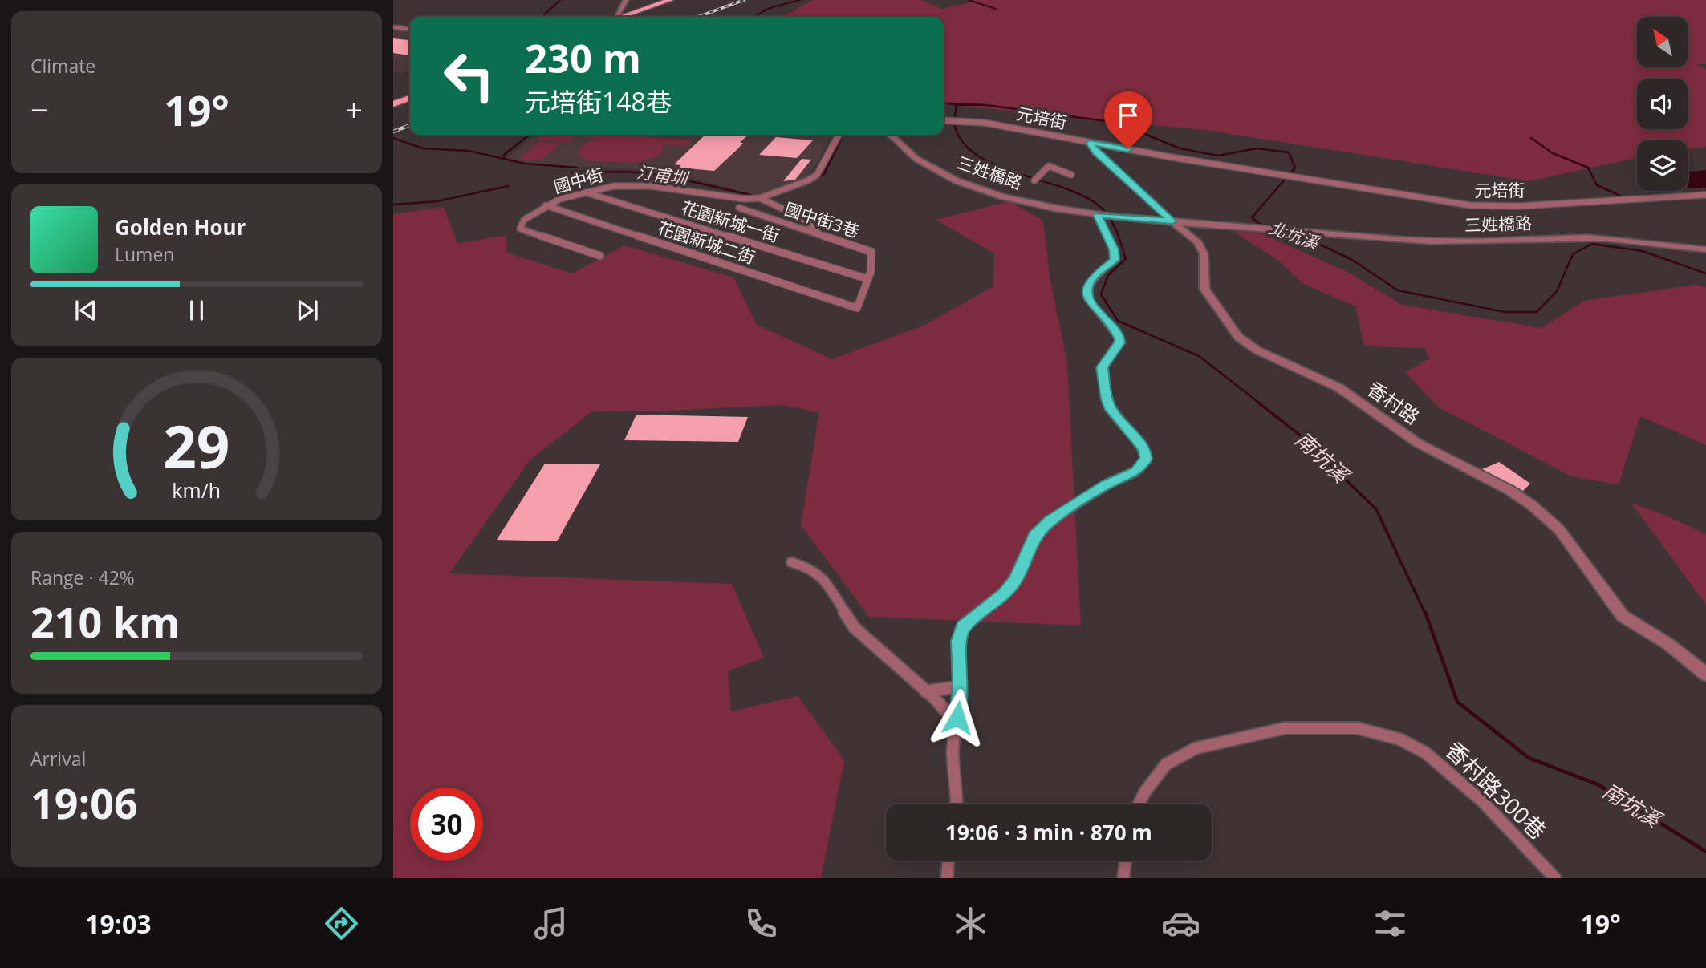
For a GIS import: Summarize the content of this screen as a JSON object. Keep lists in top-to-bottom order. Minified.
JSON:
{"streets":{"street":["元培街","三姓橋路","國中街","國中街3巷","花園新城一街","花園新城二街","香村路","香村路300巷"]},"crossings":[["元培街","香村路"],["三姓橋路","香村路"],["國中街","花園新城一街"],["國中街","花園新城二街"],["國中街3巷","花園新城一街"],["國中街3巷","花園新城二街"]],"water":["汀甫圳","北坑溪","南坑溪"],"north":"top left","page":{"tile":["Climate",["Range · 42%","210 km"],["Arrival","19:06"]],"turn":["230 m","元培街148巷"],"heat":["−","19°","+"],"song":["Golden Hour","Lumen"],"limit":"30","trip":"19:06 · 3 min · 870 m","tabs":["19:03","19°"],"gauge":["29","km/h"]}}
